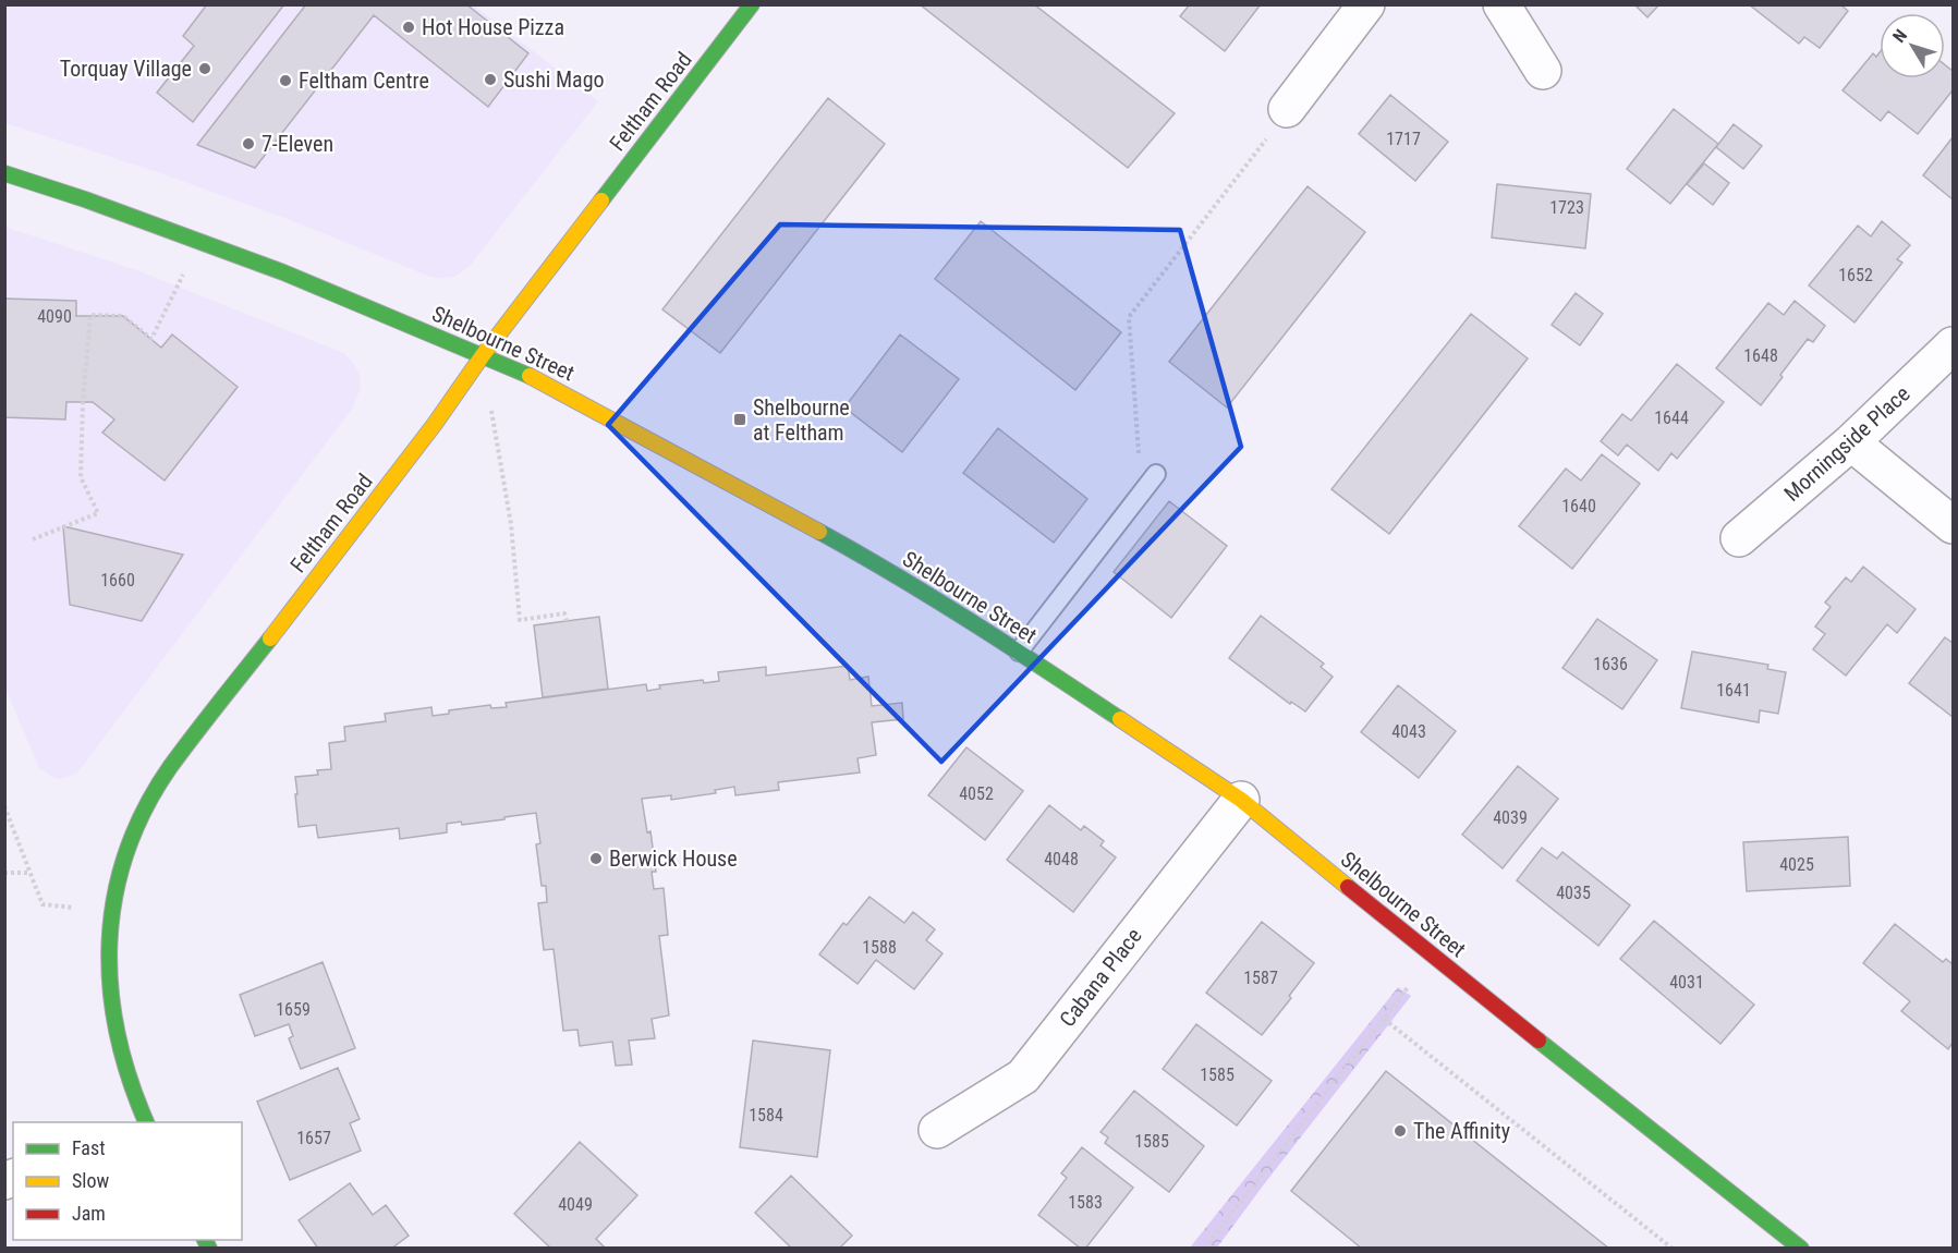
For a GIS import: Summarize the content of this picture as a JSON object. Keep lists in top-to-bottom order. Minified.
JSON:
{"streets":{"main road":["Feltham Road","Shelbourne Street"],"street":["Morningside Place","Cabana Place"]},"crossings":[["Feltham Road","Shelbourne Street"],["Shelbourne Street","Cabana Place"]],"places":{"other":["Hot House Pizza","Torquay Village","Sushi Mago","Feltham Centre","7-Eleven","Berwick House","The Affinity"],"transit":["Shelbourne at Feltham"]},"house_numbers":["1717","1723","1652","4090","1648","1644","1640","1660","1636","1641","4043","4052","4039","4048","4025","4035","1588","1587","4031","1659","1585","1584","1657","1585","1583","4049"],"legend":["Fast","Slow","Jam"],"north":"top left"}
